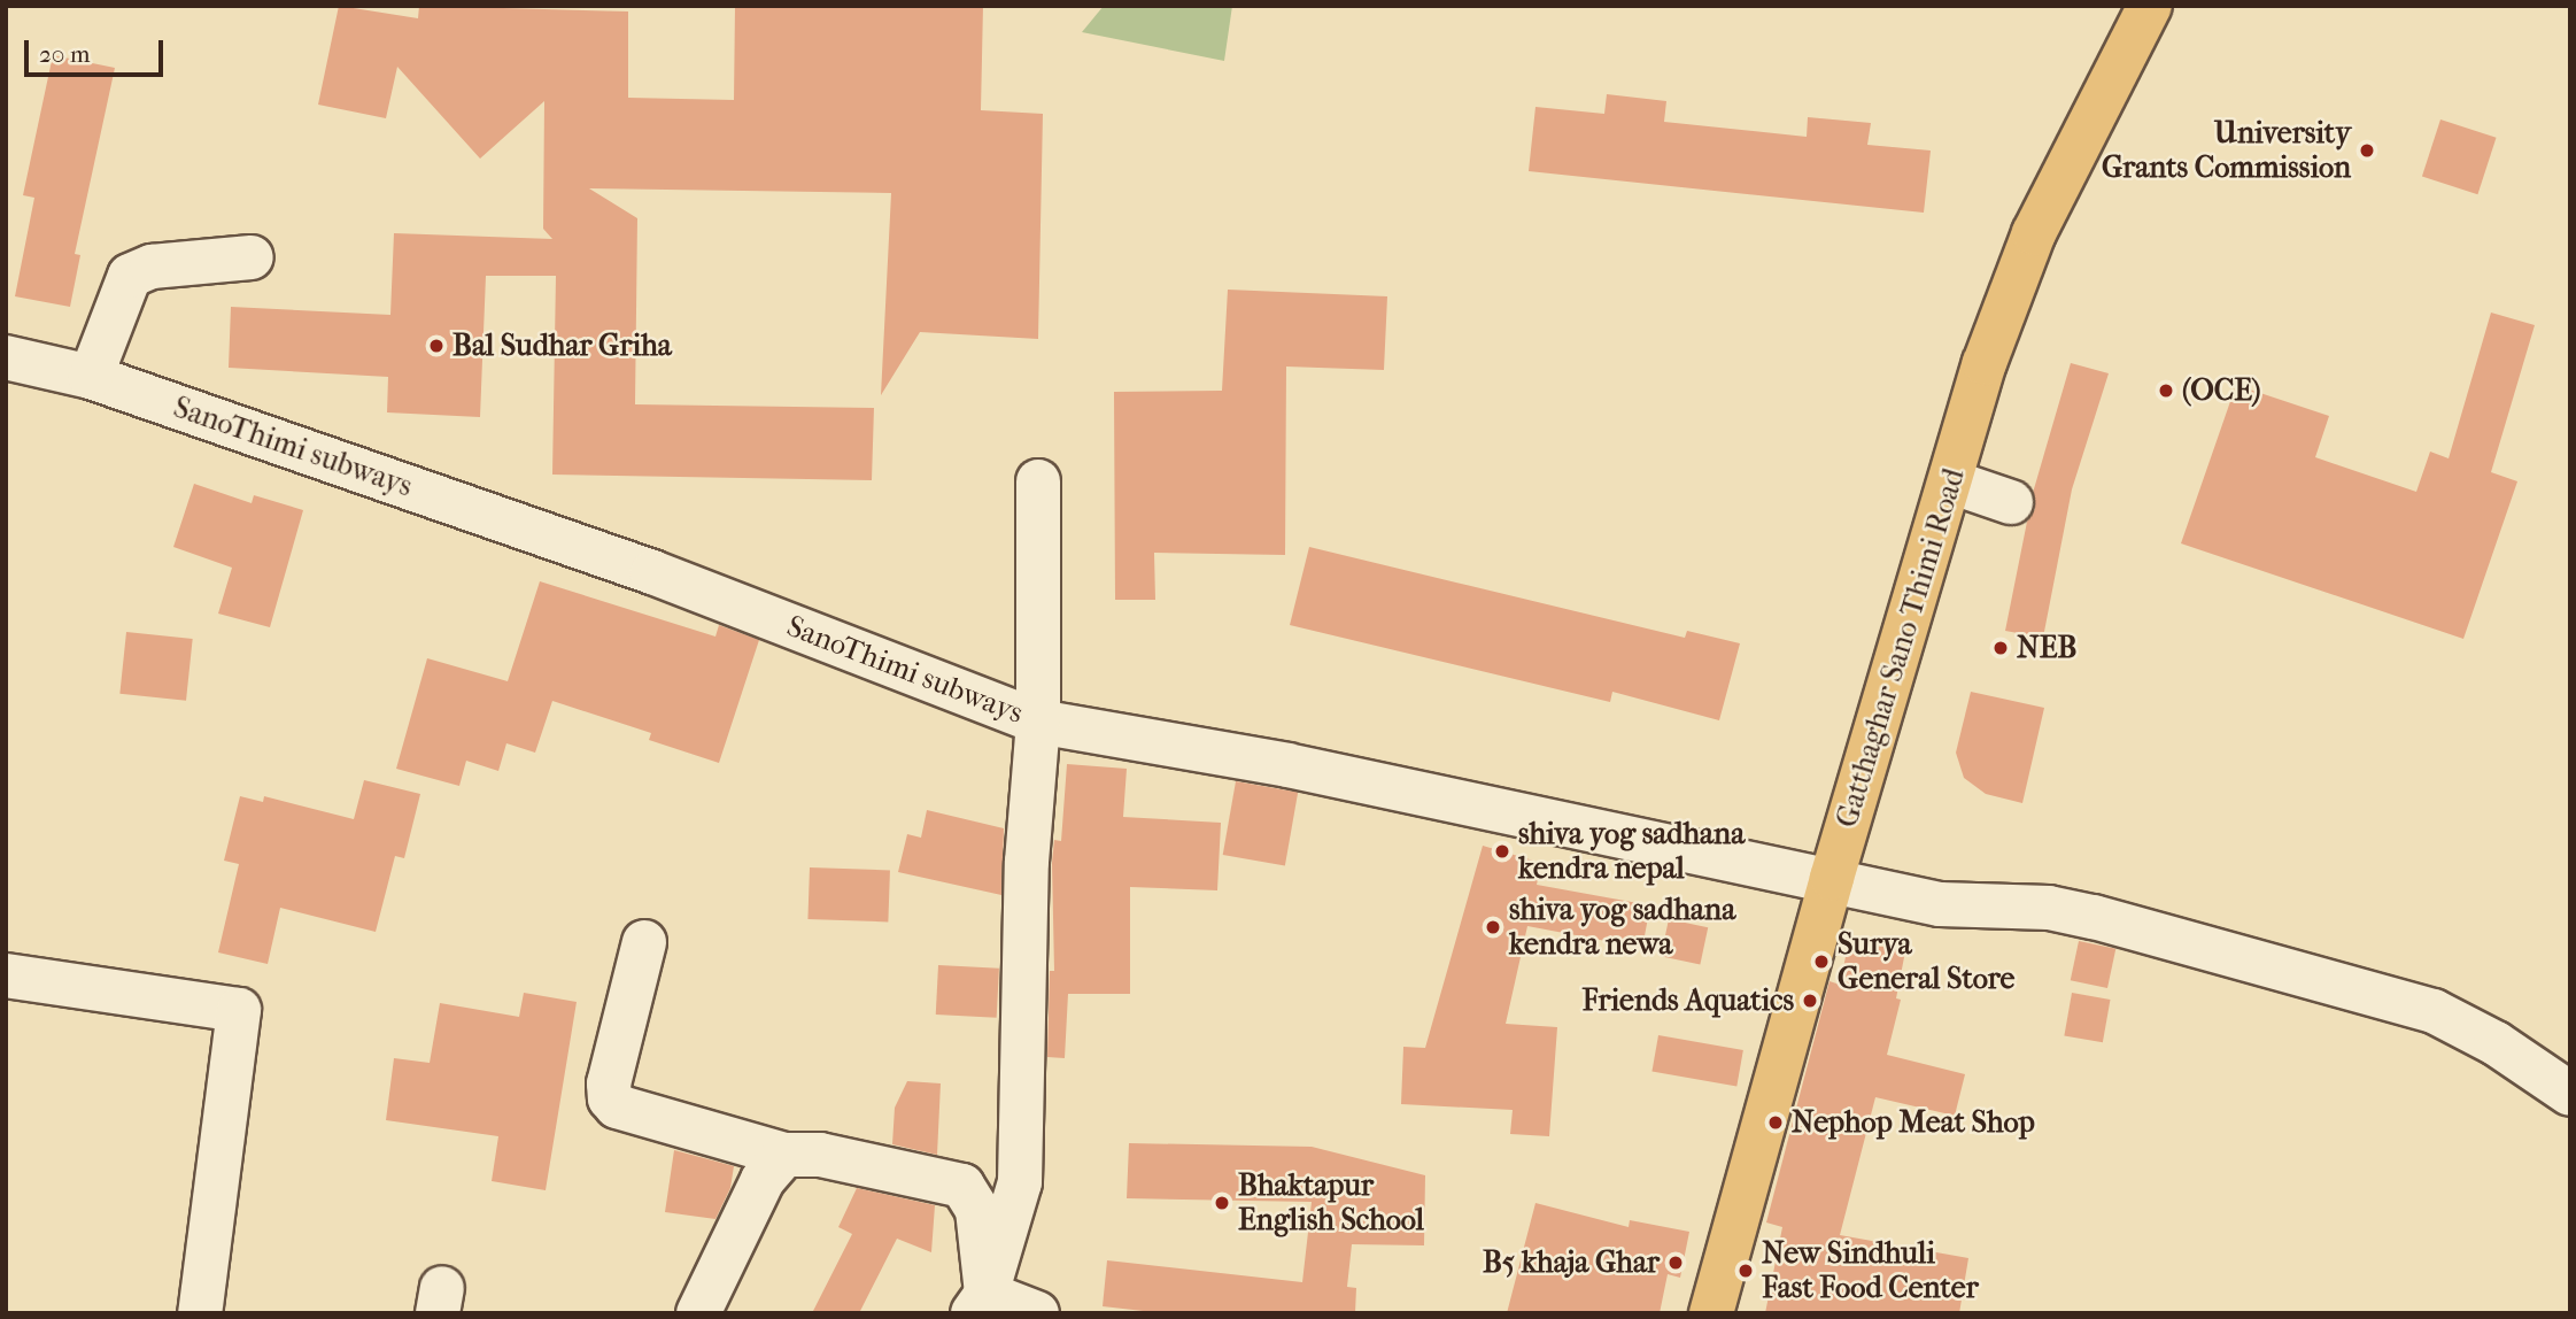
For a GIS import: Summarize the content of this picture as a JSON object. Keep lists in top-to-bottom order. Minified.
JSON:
{"streets":{"main road":["Gatthaghar Sano Thimi Road"],"street":["SanoThimi subways"]},"crossings":[["SanoThimi subways","Gatthaghar Sano Thimi Road"]],"places":["University Grants Commission","Bal Sudhar Griha","(OCE)","NEB","shiva yog sadhana kendra nepal","shiva yog sadhana kendra newa","Surya General Store","Friends Aquatics","Nephop Meat Shop","Bhaktapur English School","B5 khaja Ghar","New Sindhuli Fast Food Center"],"scale_bar":"20 m"}
